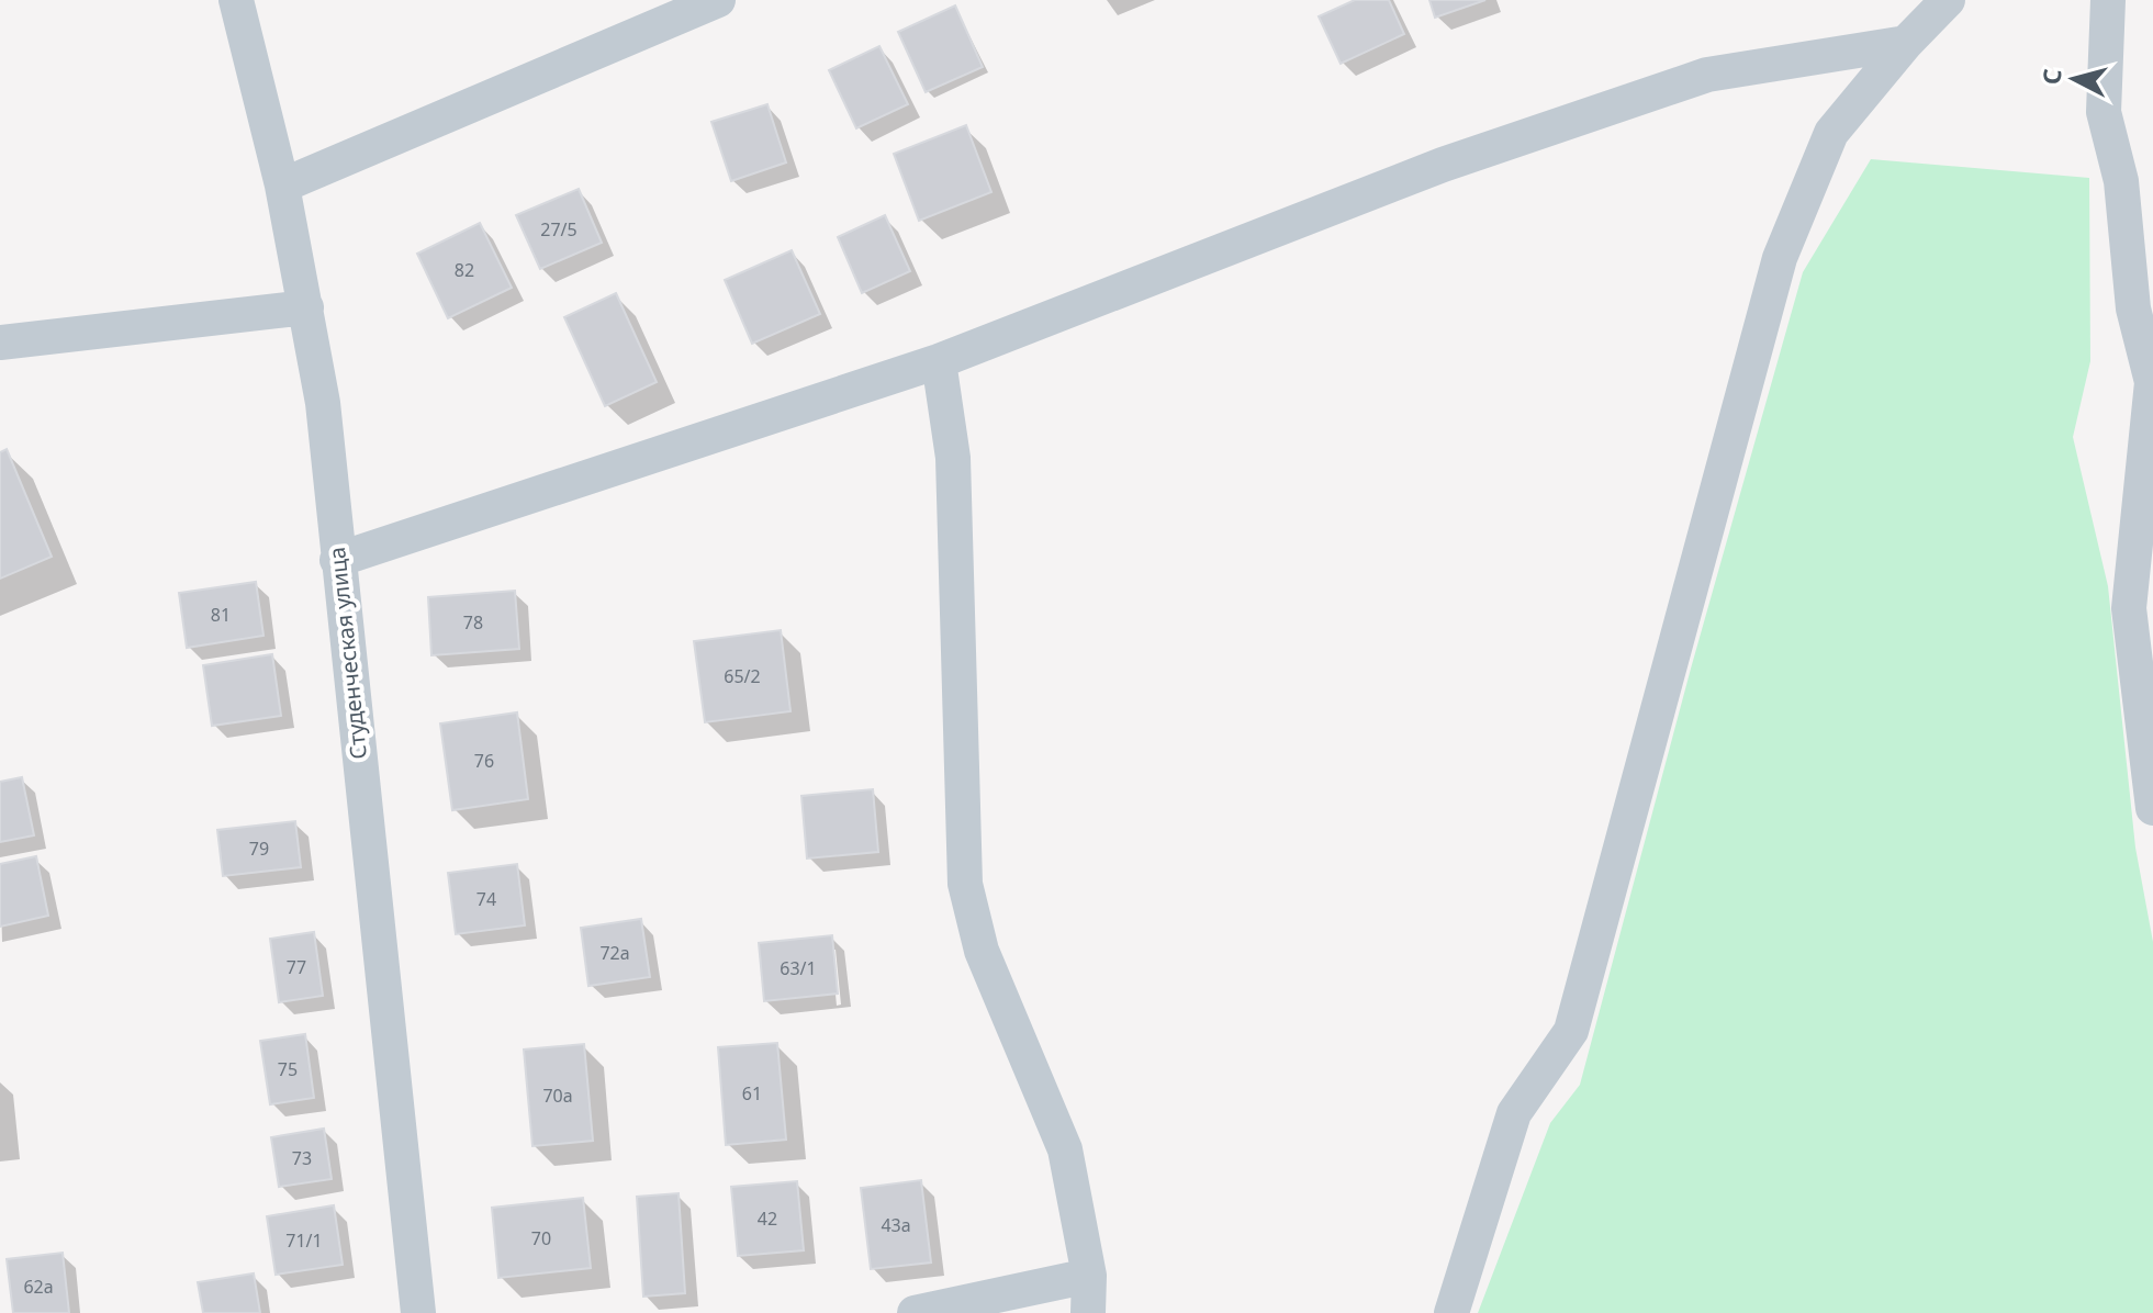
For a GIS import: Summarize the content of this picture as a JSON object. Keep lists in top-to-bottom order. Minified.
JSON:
{"streets":{"street":["Студенческая улица"]},"house_numbers":["27/5","82","81","78","65/2","76","79","74","72а","77","63/1","75","61","70а","73","42","43а","70","71/1","62а"],"north":"left"}
